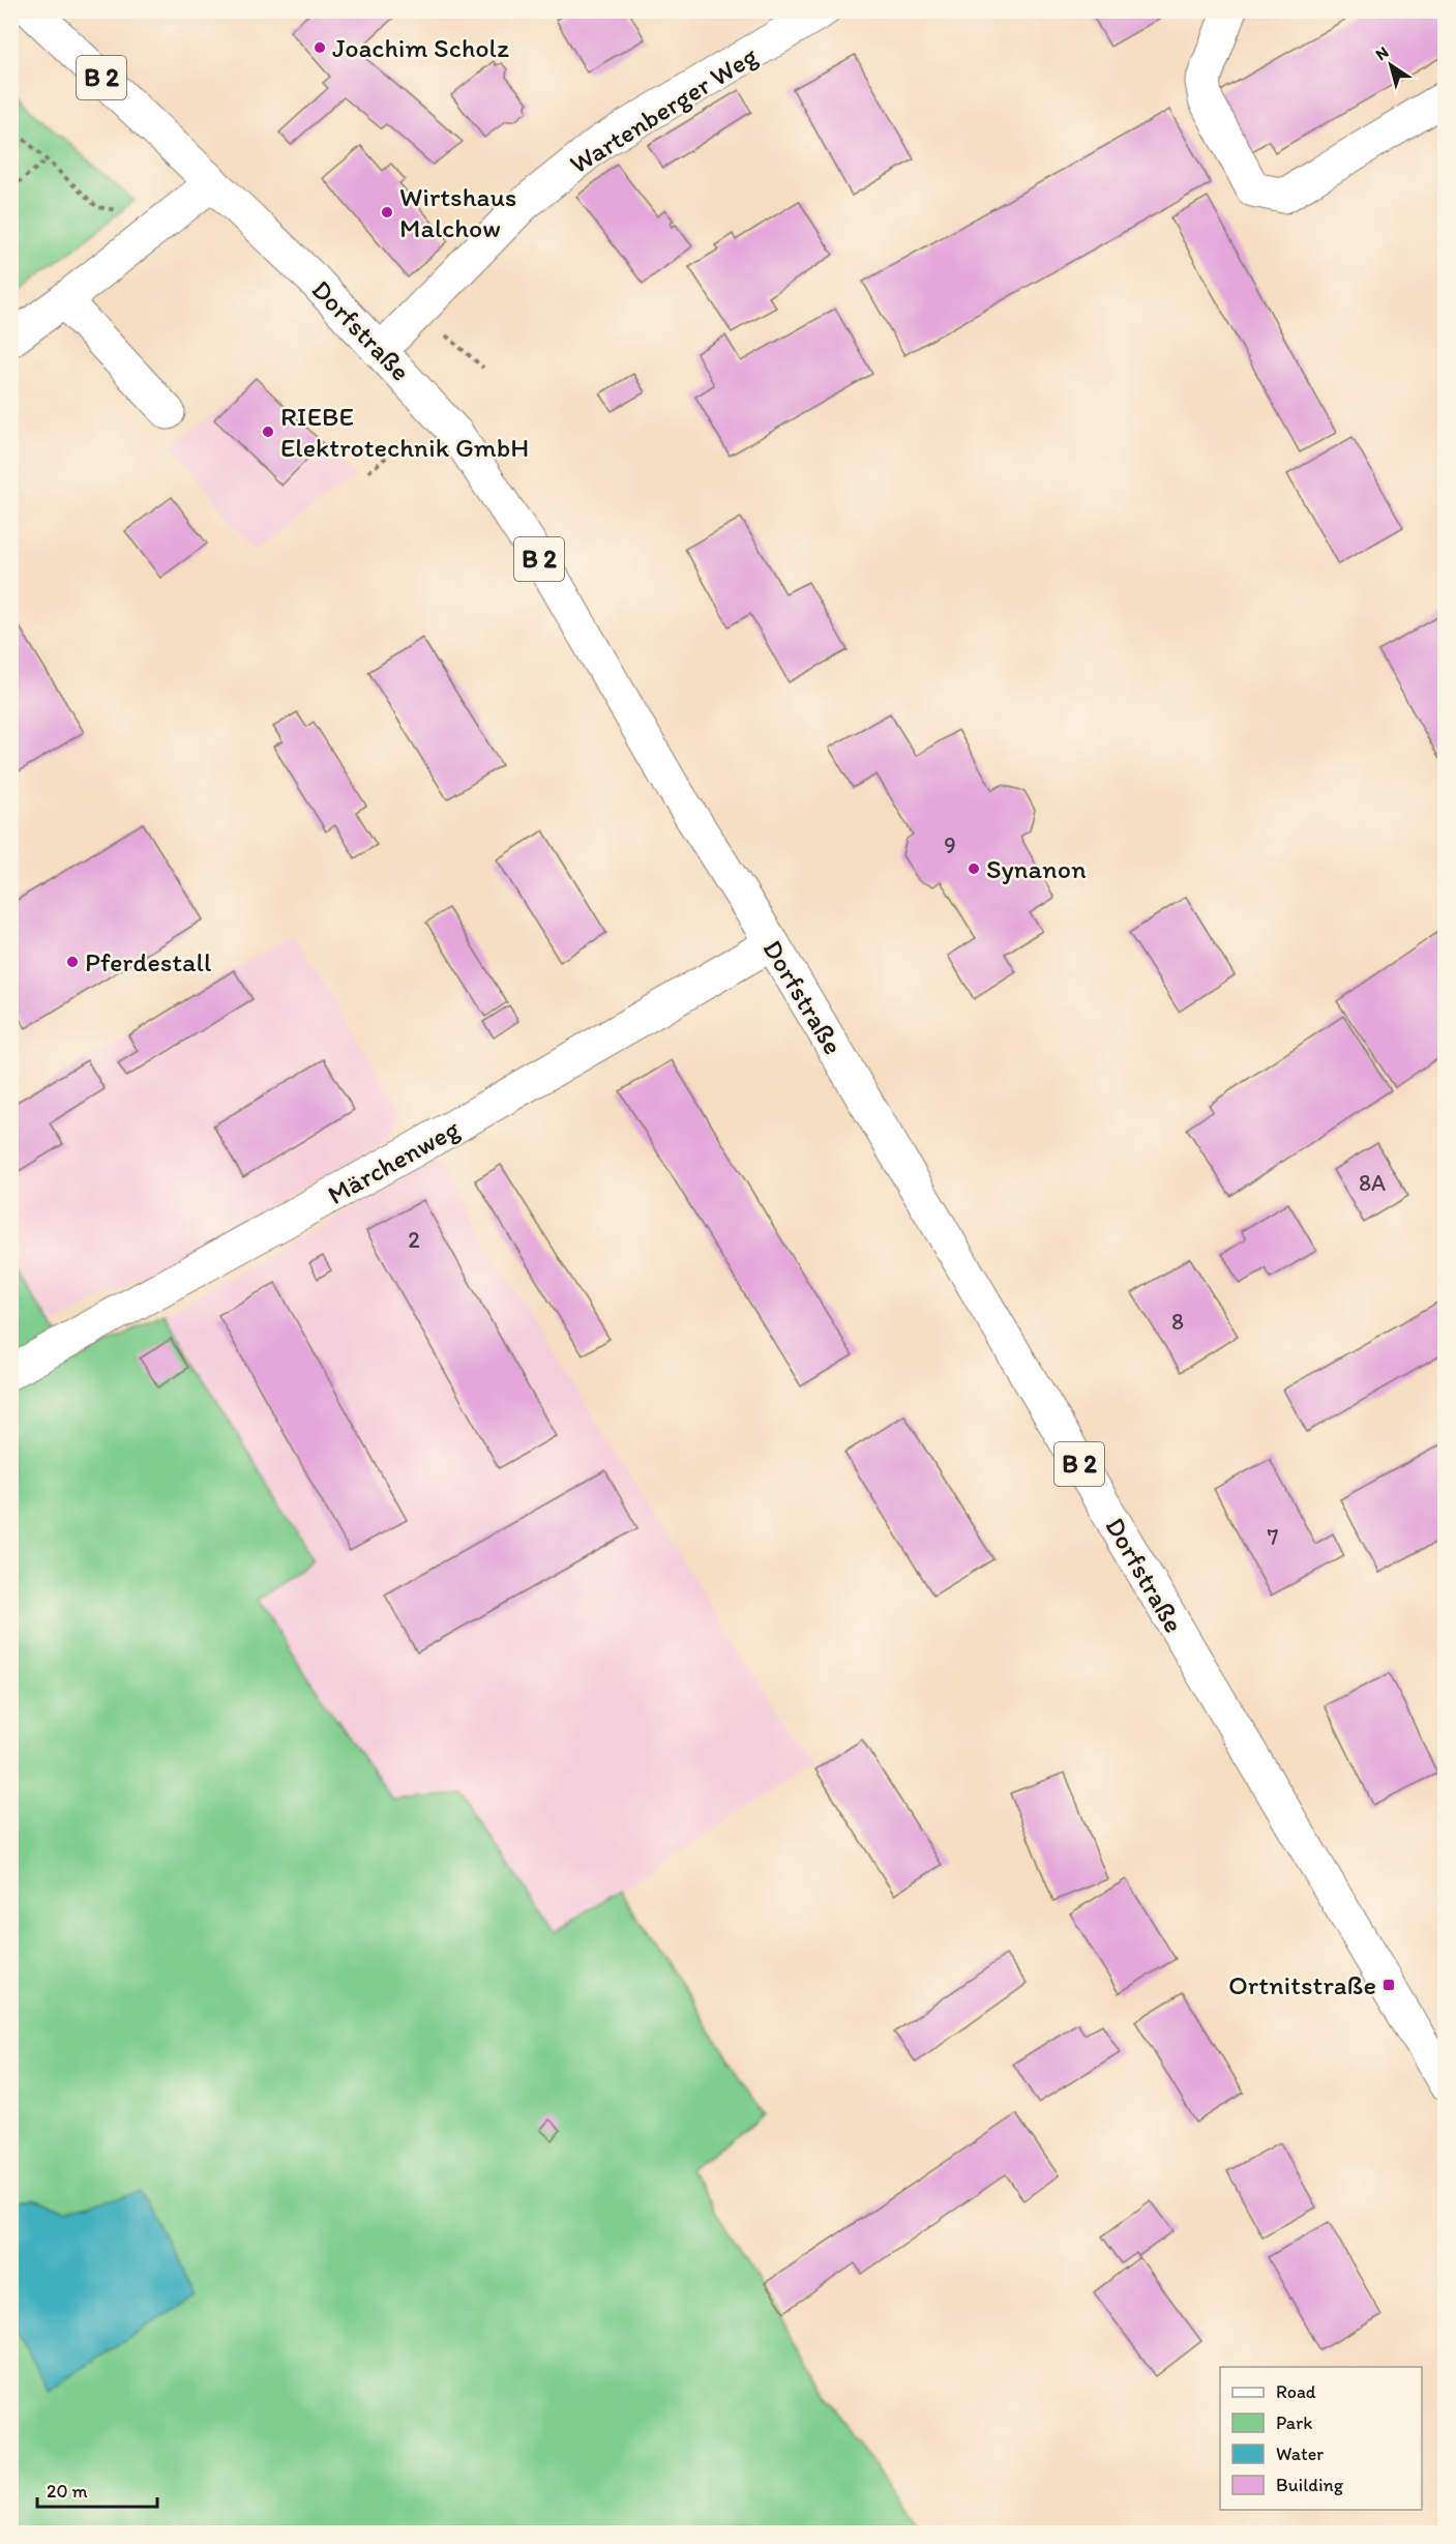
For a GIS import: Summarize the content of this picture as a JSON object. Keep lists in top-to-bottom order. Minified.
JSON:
{"streets":{"main road":["B 2","Wartenberger Weg","Dorfstraße","Märchenweg"]},"crossings":[["Wartenberger Weg","Dorfstraße"],["Dorfstraße","Märchenweg"]],"places":{"other":["Joachim Scholz","Wirtshaus Malchow","RIEBE Elektrotechnik GmbH","Synanon","Pferdestall"],"transit":["Ortnitstraße"]},"house_numbers":["9","8A","2","8","7"],"legend":["Road","Park","Water","Building"],"scale_bar":"20 m","north":"top left"}
